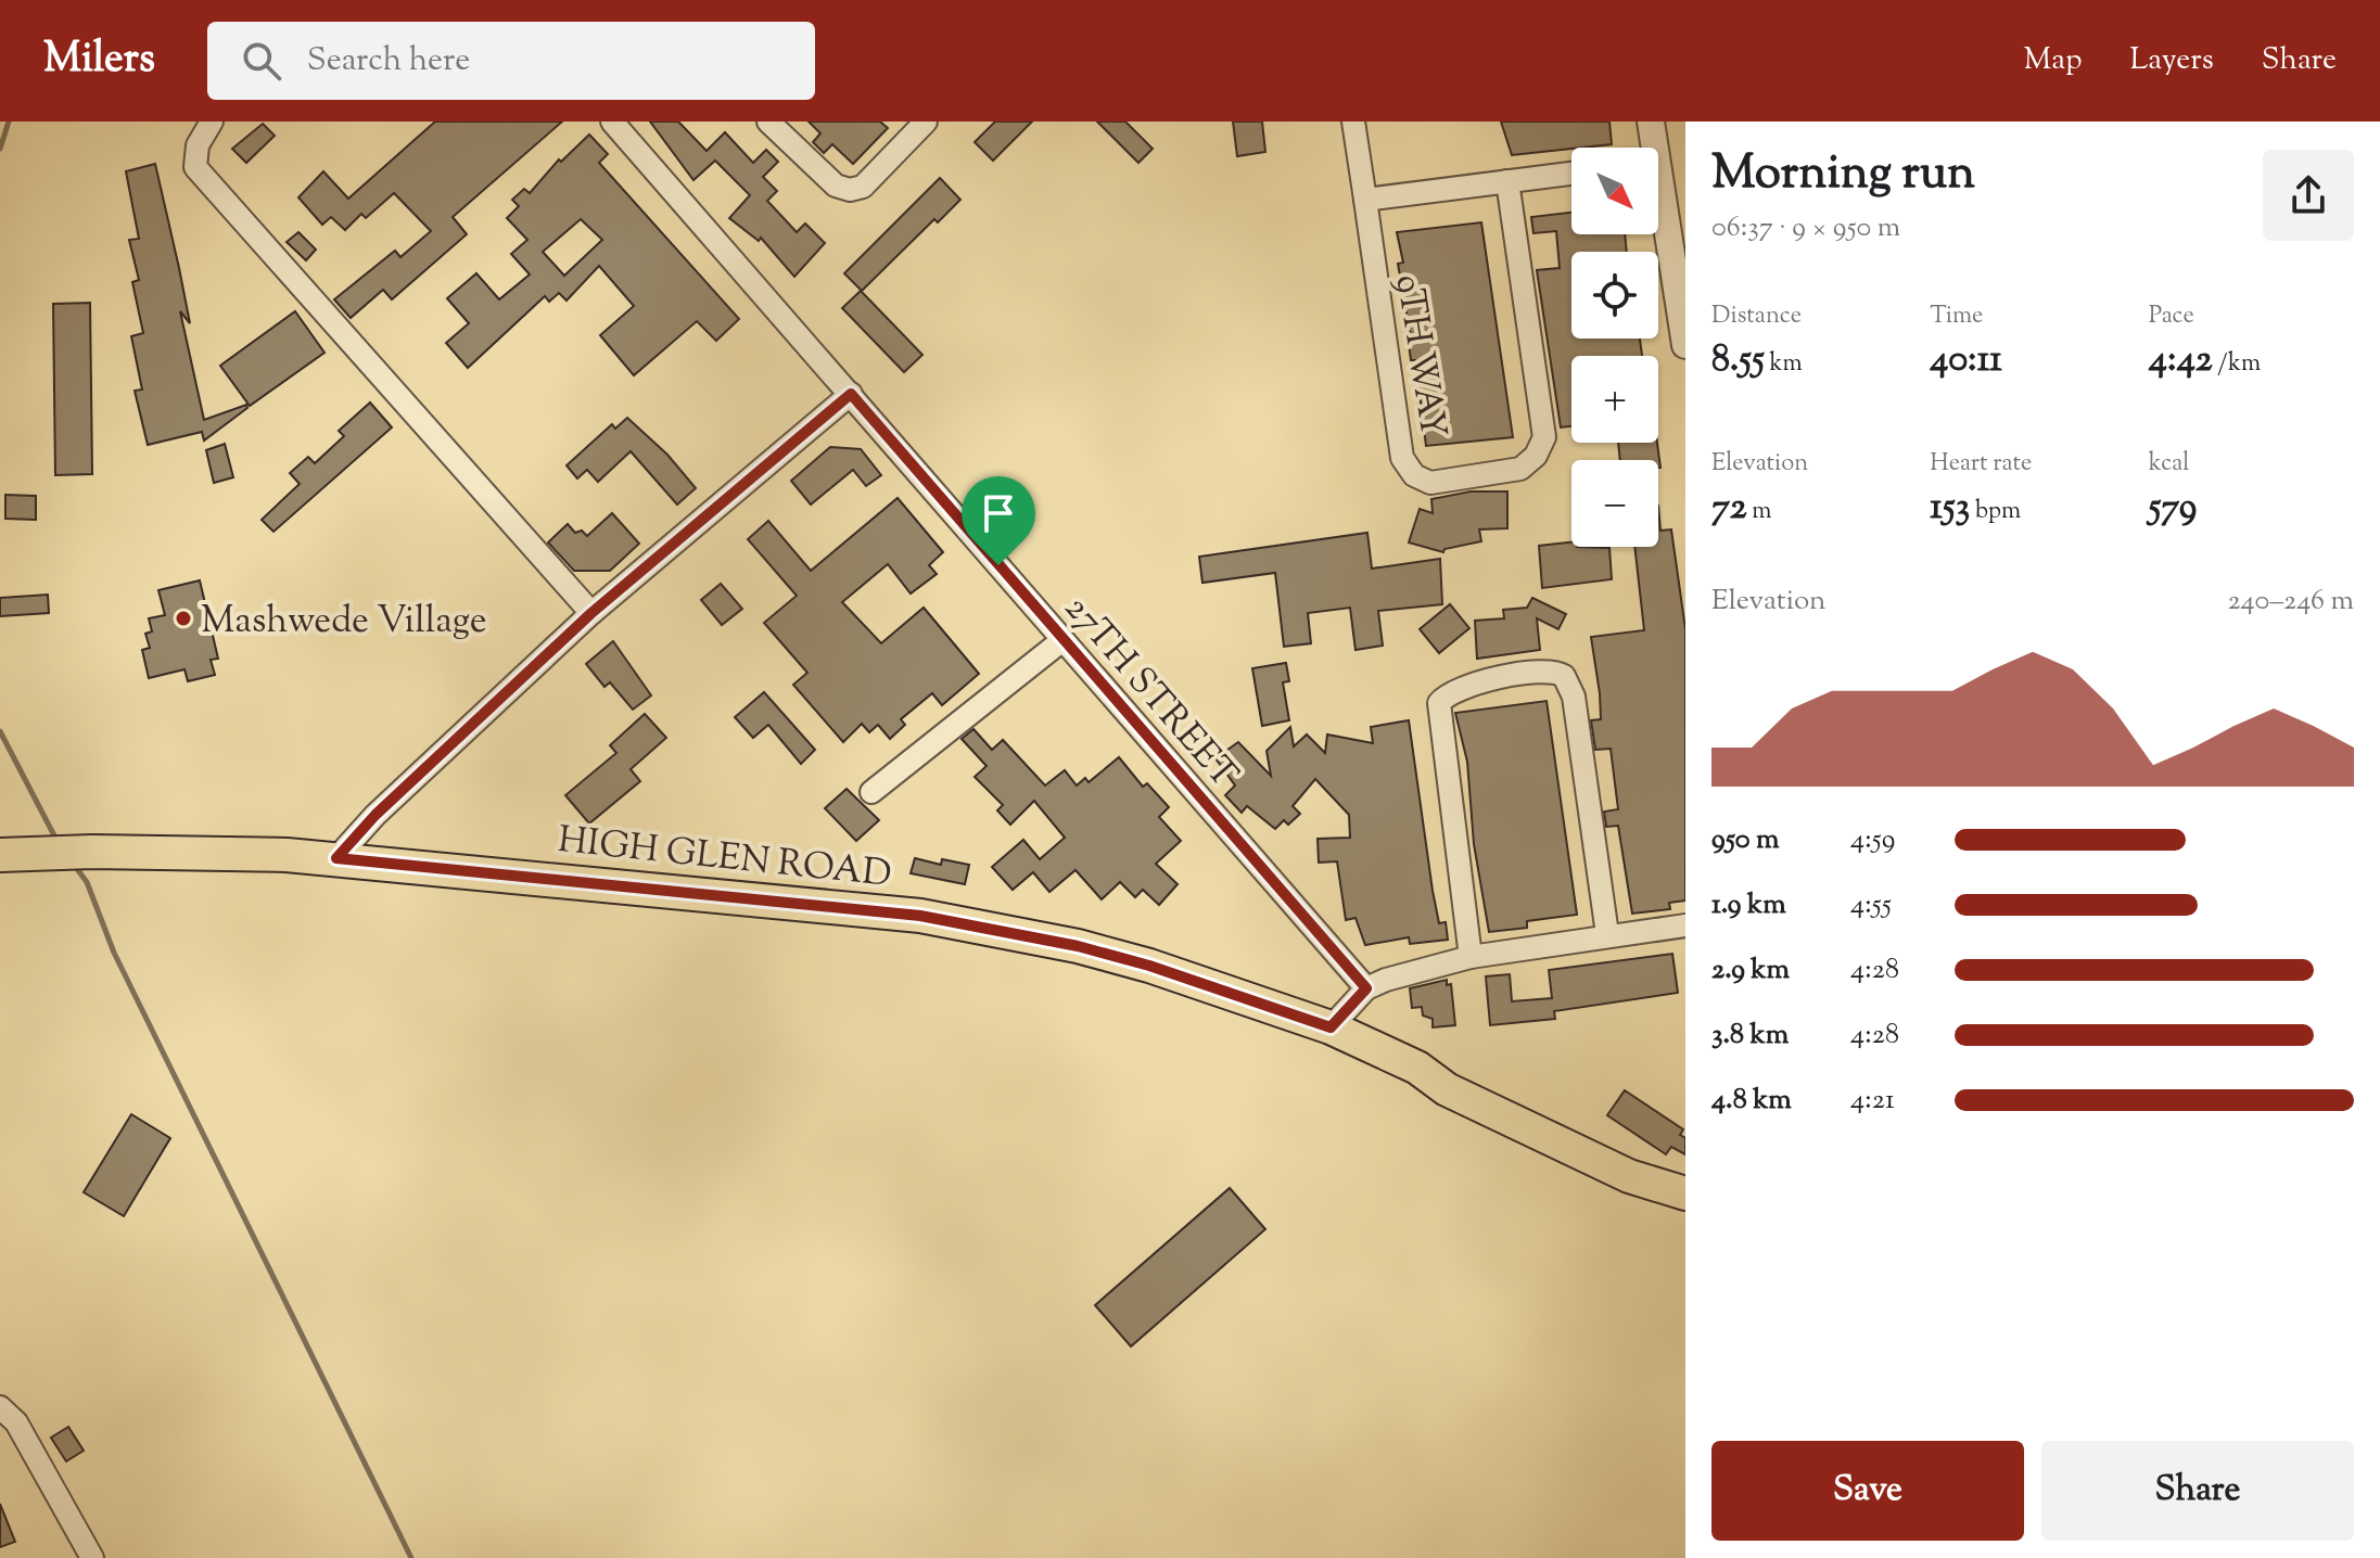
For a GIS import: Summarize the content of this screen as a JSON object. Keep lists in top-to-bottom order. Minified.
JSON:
{"streets":{"main road":["HIGH GLEN ROAD"],"street":["9TH WAY","27TH STREET"]},"places":["Mashwede Village"],"north":"bottom right","page":{"header":"Milers","search":"Search here","nav":["Map","Layers","Share"],"heading":["Morning run","06:37 · 9 × 950 m"],"map_buttons":["+","−"],"stats":[["Distance","8.55 km"],["Time","40:11"],["Pace","4:42 /km"],["Elevation","72 m"],["Heart rate","153 bpm"],["kcal","579"]],"chart":["Elevation","240–246 m"],"list":[{"name":"950 m","note":"4:59"},{"name":"1.9 km","note":"4:55"},{"name":"2.9 km","note":"4:28"},{"name":"3.8 km","note":"4:28"},{"name":"4.8 km","note":"4:21"}],"buttons":["Save","Share"]}}
